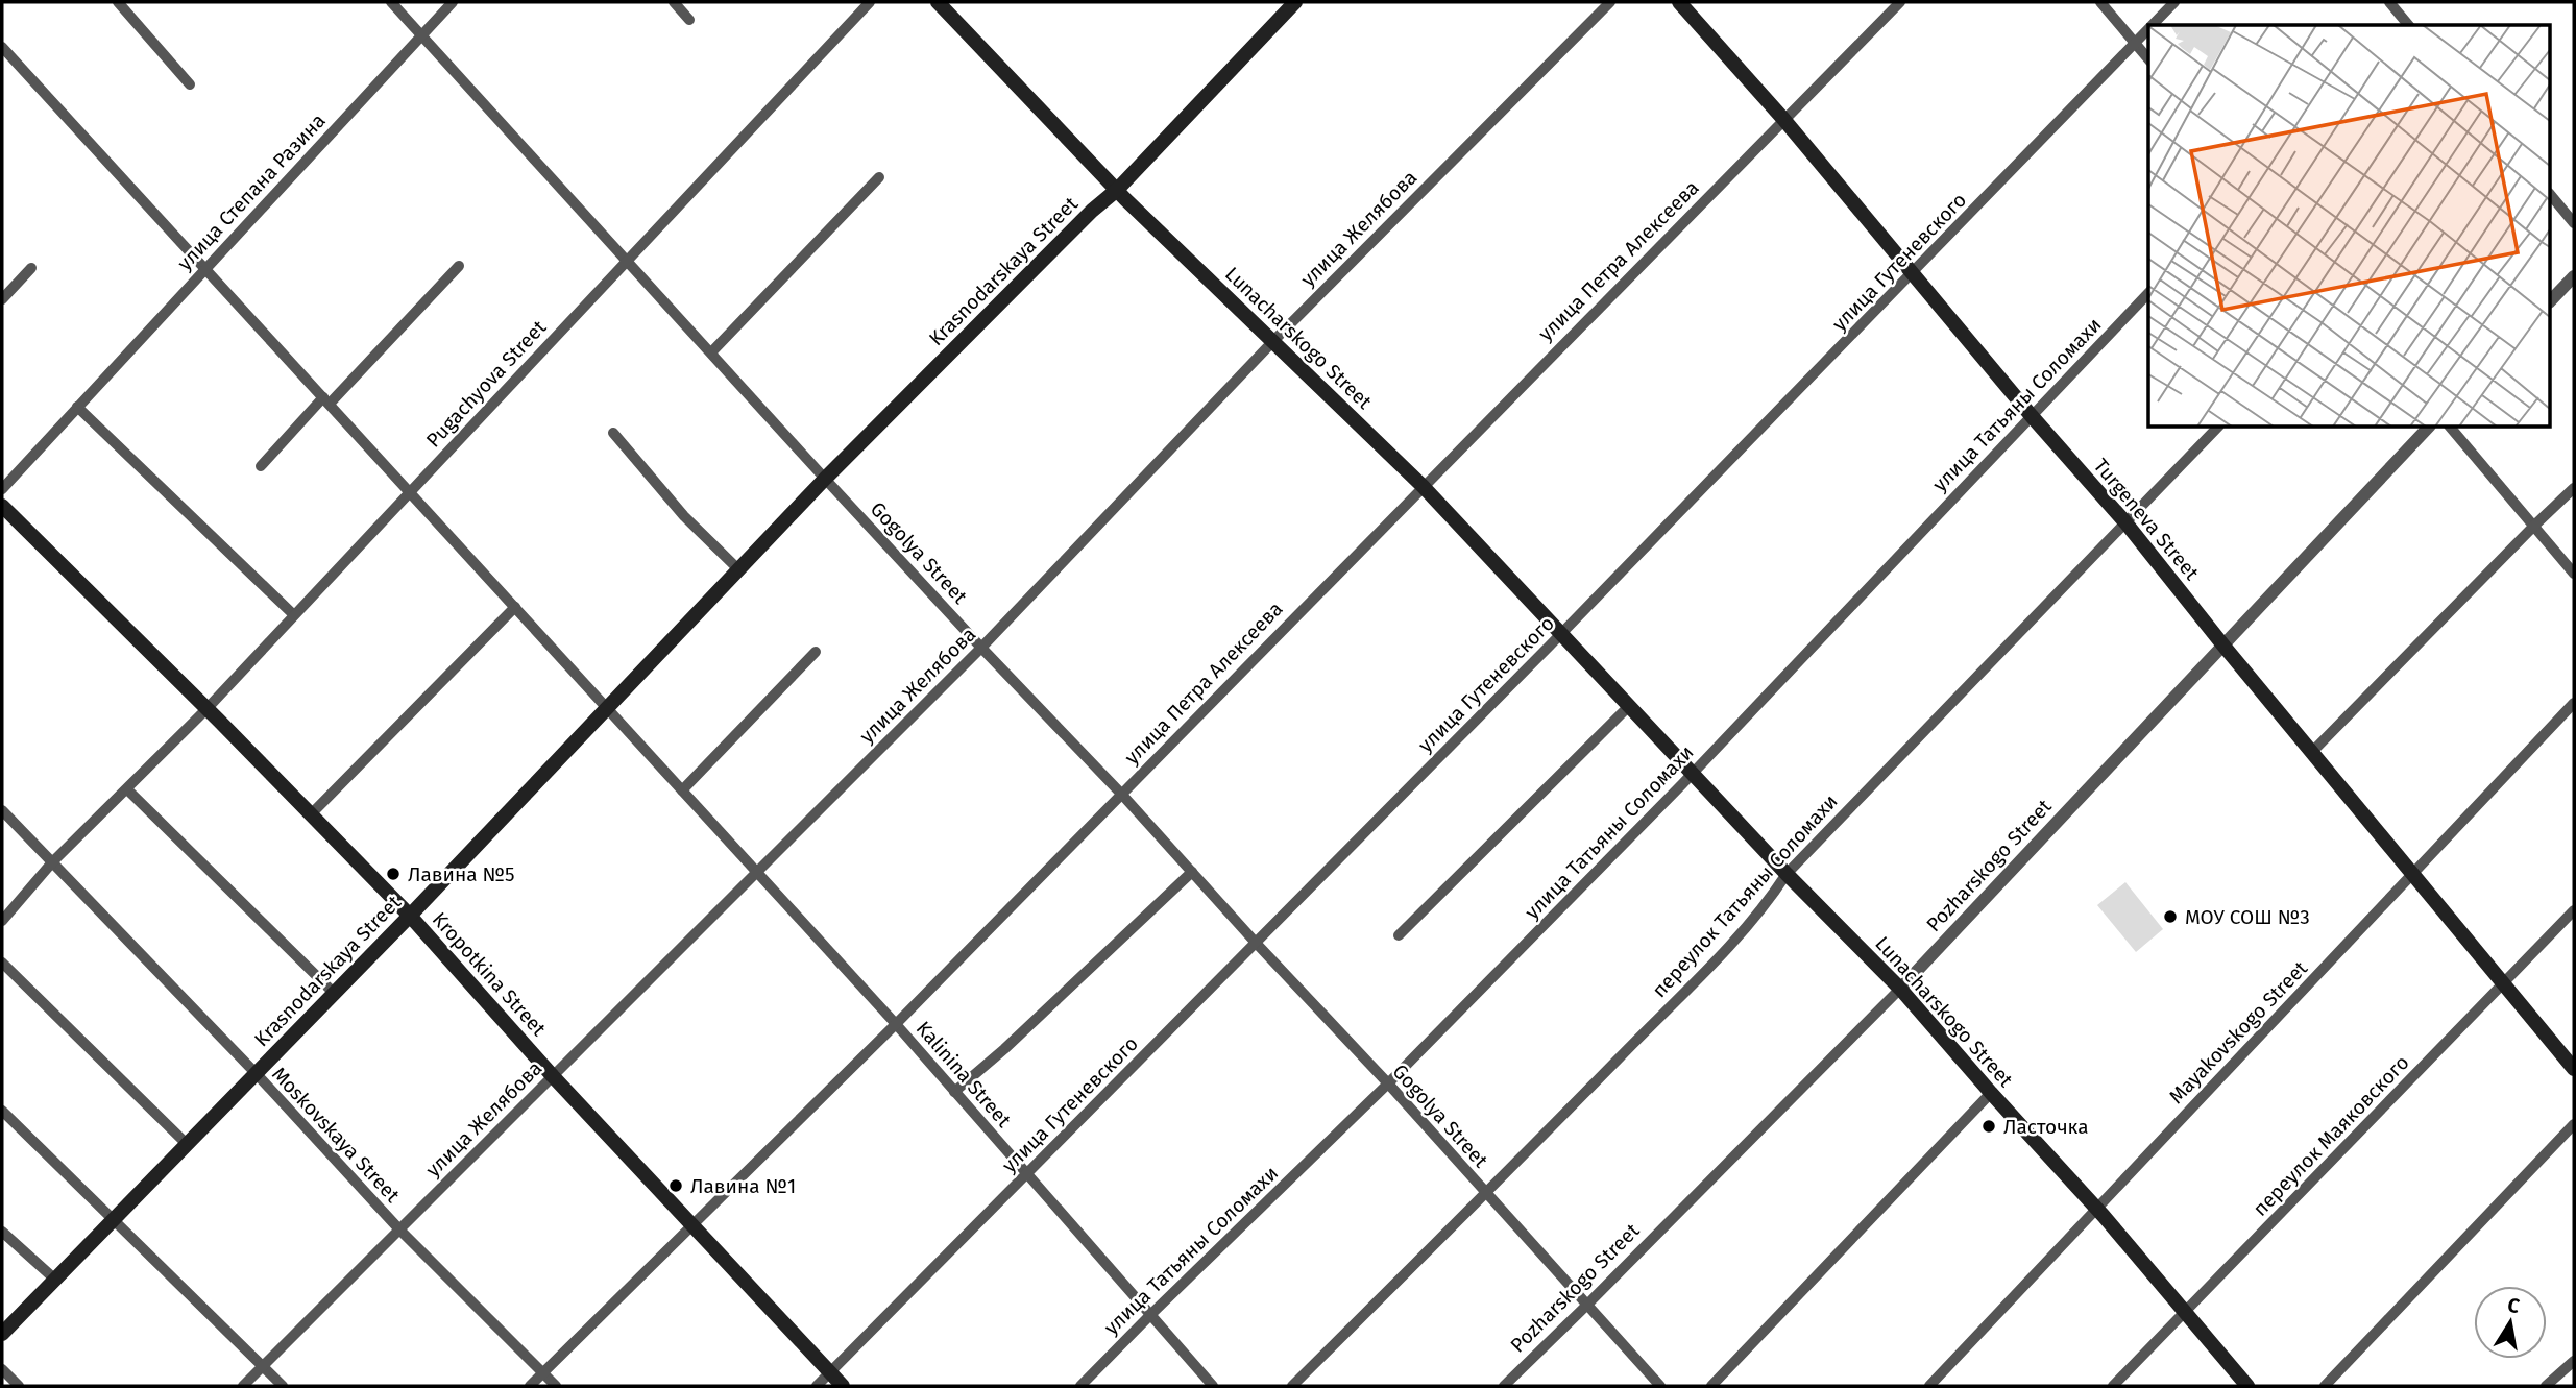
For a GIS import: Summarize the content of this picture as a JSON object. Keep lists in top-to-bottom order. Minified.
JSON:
{"streets":{"main road":["Krasnodarskaya Street","Lunacharskogo Street","Turgeneva Street","Kropotkina Street"],"street":["улица Степана Разина","улица Желябова","улица Петра Алексеева","улица Гутеневского","Pugachyova Street","улица Татьяны Соломахи","Gogolya Street","Pozharskogo Street","переулок Татьяны Соломахи","Mayakovskogo Street","Kalinina Street","Moskovskaya Street","переулок Маяковского"]},"crossings":[["улица Степана Разина","Gogolya Street"],["улица Степана Разина","Kalinina Street"],["улица Желябова","Lunacharskogo Street"],["улица Желябова","Gogolya Street"],["улица Желябова","Kropotkina Street"],["улица Желябова","Kalinina Street"],["улица Желябова","Moskovskaya Street"],["улица Петра Алексеева","Lunacharskogo Street"],["улица Петра Алексеева","Turgeneva Street"],["улица Петра Алексеева","Gogolya Street"],["улица Петра Алексеева","Kropotkina Street"],["улица Петра Алексеева","Kalinina Street"],["улица Петра Алексеева","Moskovskaya Street"],["улица Гутеневского","Lunacharskogo Street"],["улица Гутеневского","Turgeneva Street"],["улица Гутеневского","Gogolya Street"],["улица Гутеневского","Kropotkina Street"],["улица Гутеневского","Kalinina Street"],["Krasnodarskaya Street","Lunacharskogo Street"],["Krasnodarskaya Street","Gogolya Street"],["Krasnodarskaya Street","Kropotkina Street"],["Krasnodarskaya Street","Kalinina Street"],["Krasnodarskaya Street","Moskovskaya Street"],["Lunacharskogo Street","улица Татьяны Соломахи"],["Lunacharskogo Street","Pozharskogo Street"],["Lunacharskogo Street","переулок Татьяны Соломахи"],["Lunacharskogo Street","Mayakovskogo Street"],["Lunacharskogo Street","переулок Маяковского"],["Pugachyova Street","Gogolya Street"],["Pugachyova Street","Kropotkina Street"],["Pugachyova Street","Kalinina Street"],["Pugachyova Street","Moskovskaya Street"],["улица Татьяны Соломахи","Turgeneva Street"],["улица Татьяны Соломахи","Gogolya Street"],["улица Татьяны Соломахи","Kalinina Street"],["Turgeneva Street","Pozharskogo Street"],["Turgeneva Street","переулок Татьяны Соломахи"],["Turgeneva Street","Mayakovskogo Street"],["Turgeneva Street","переулок Маяковского"],["Gogolya Street","Pozharskogo Street"],["Gogolya Street","переулок Татьяны Соломахи"]],"places":["Лавина №5","МОУ СОШ №3","Ласточка","Лавина №1"],"north":"top"}
